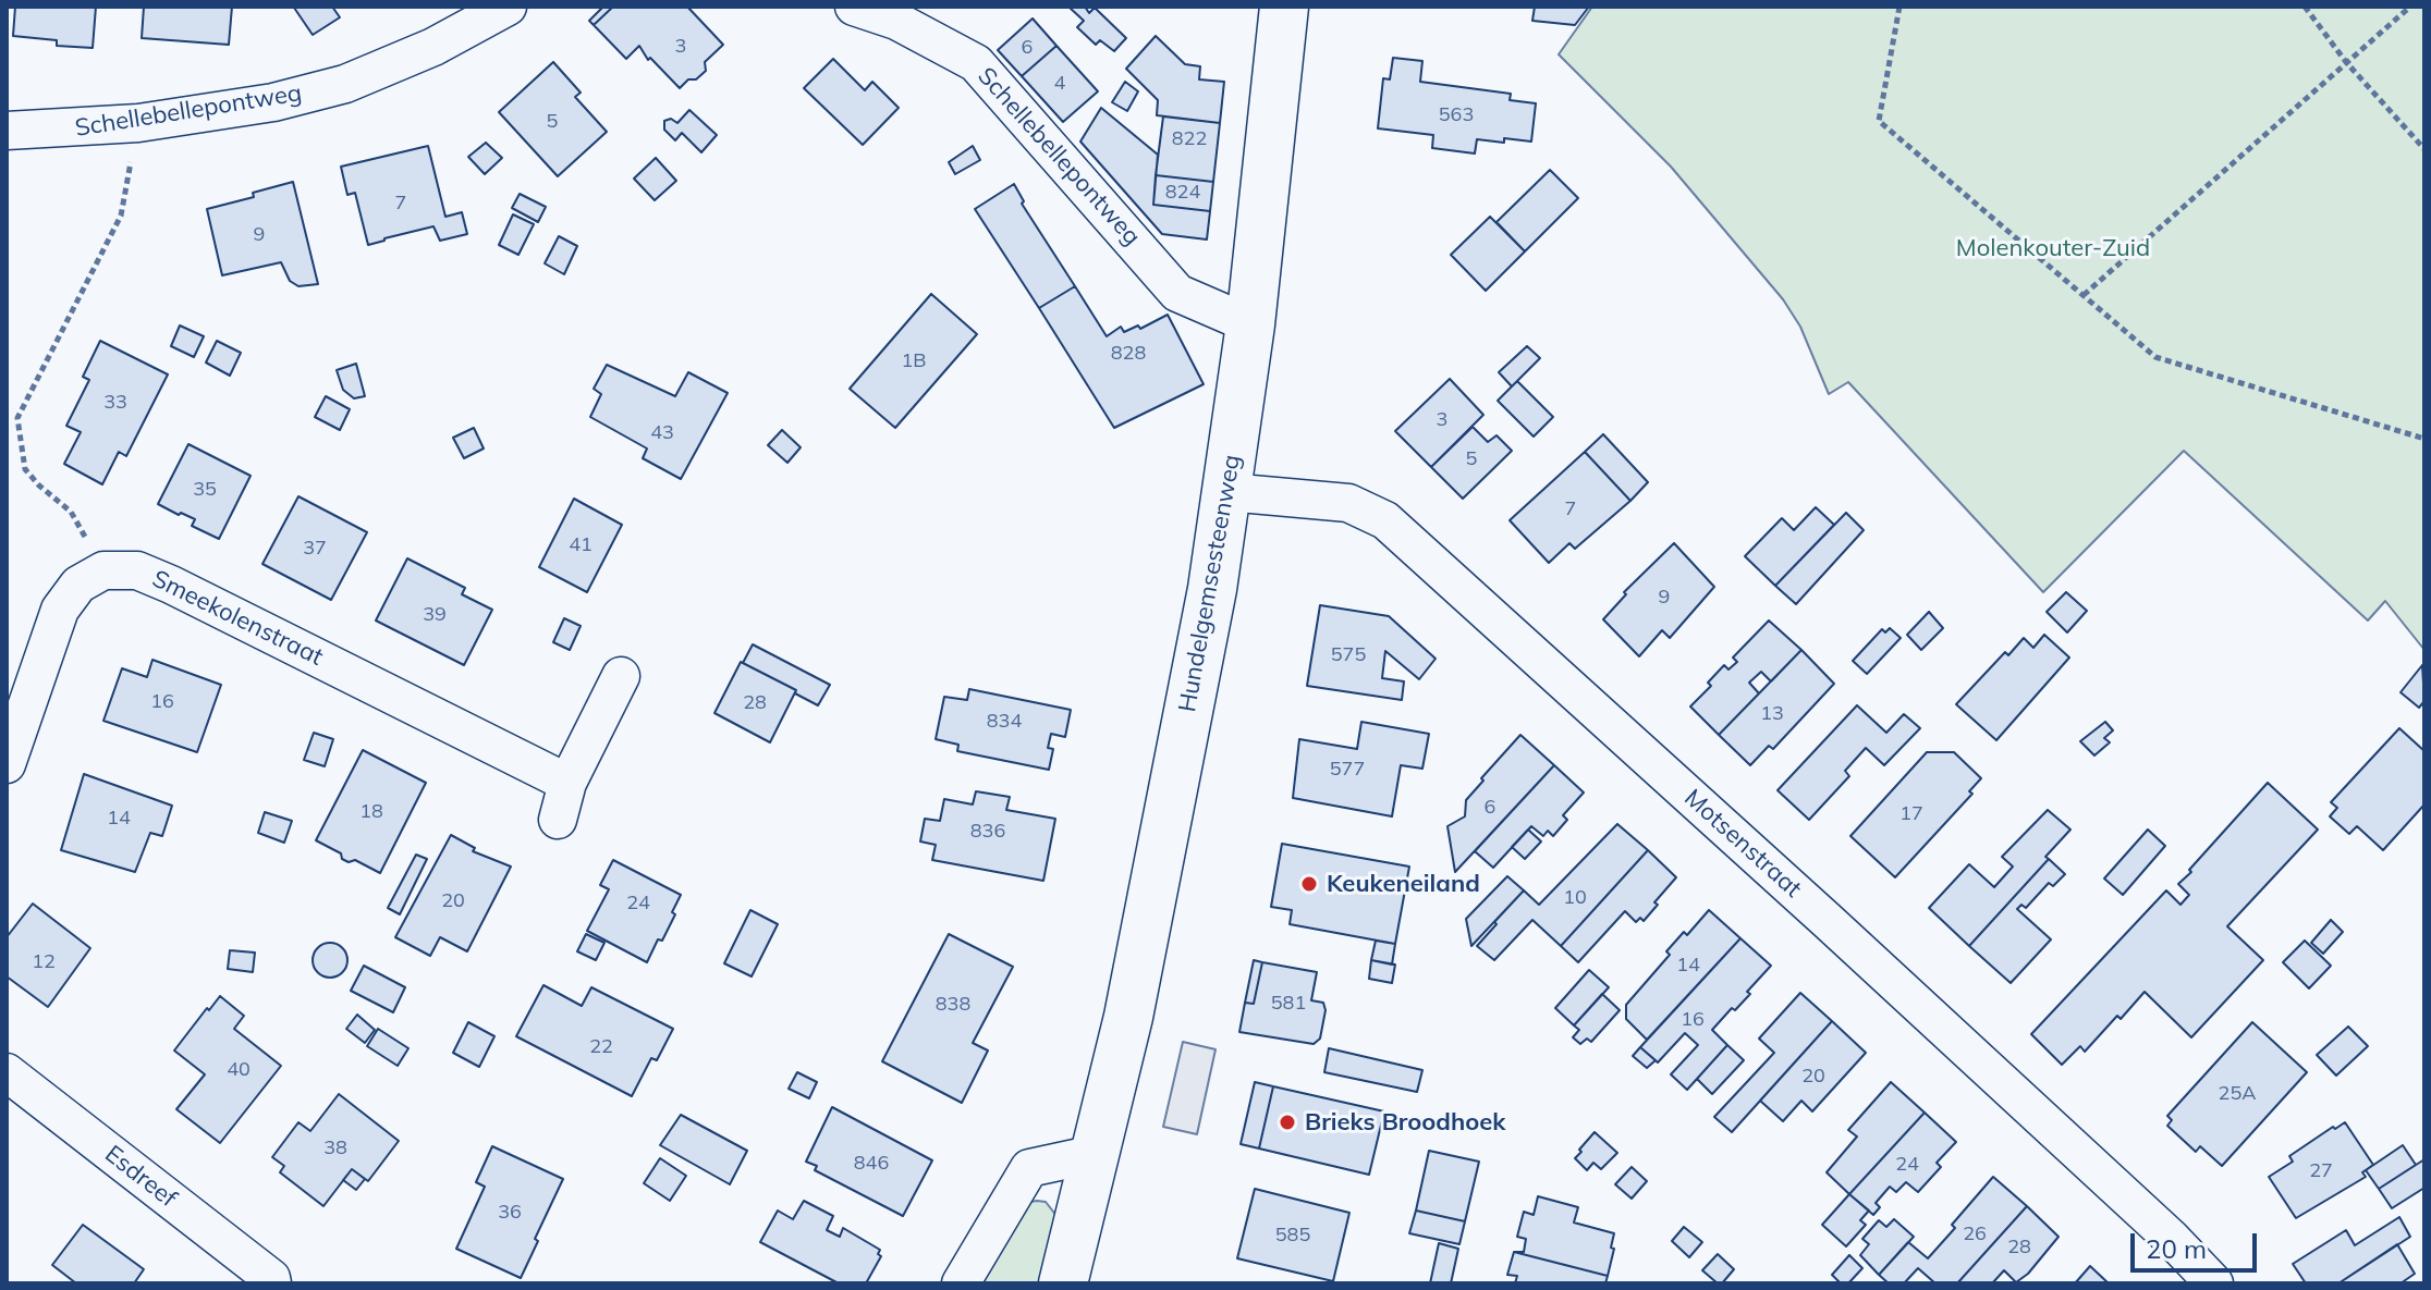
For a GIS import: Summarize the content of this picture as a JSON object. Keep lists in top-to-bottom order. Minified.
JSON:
{"streets":{"main road":["Hundelgemsesteenweg"],"street":["Schellebellepontweg","Smeekolenstraat","Motsenstraat","Esdreef"]},"crossings":[["Schellebellepontweg","Hundelgemsesteenweg"],["Hundelgemsesteenweg","Motsenstraat"]],"parks":["Molenkouter-Zuid"],"places":["Keukeneiland","Brieks Broodhoek"],"house_numbers":["3","6","4","563","5","822","824","7","9","828","1B","33","3","43","5","35","7","41","37","9","39","575","16","28","13","834","577","6","18","17","14","836","10","20","24","12","14","581","838","16","22","40","20","25A","38","846","24","27","36","26","585","28"],"scale_bar":"20 m"}
